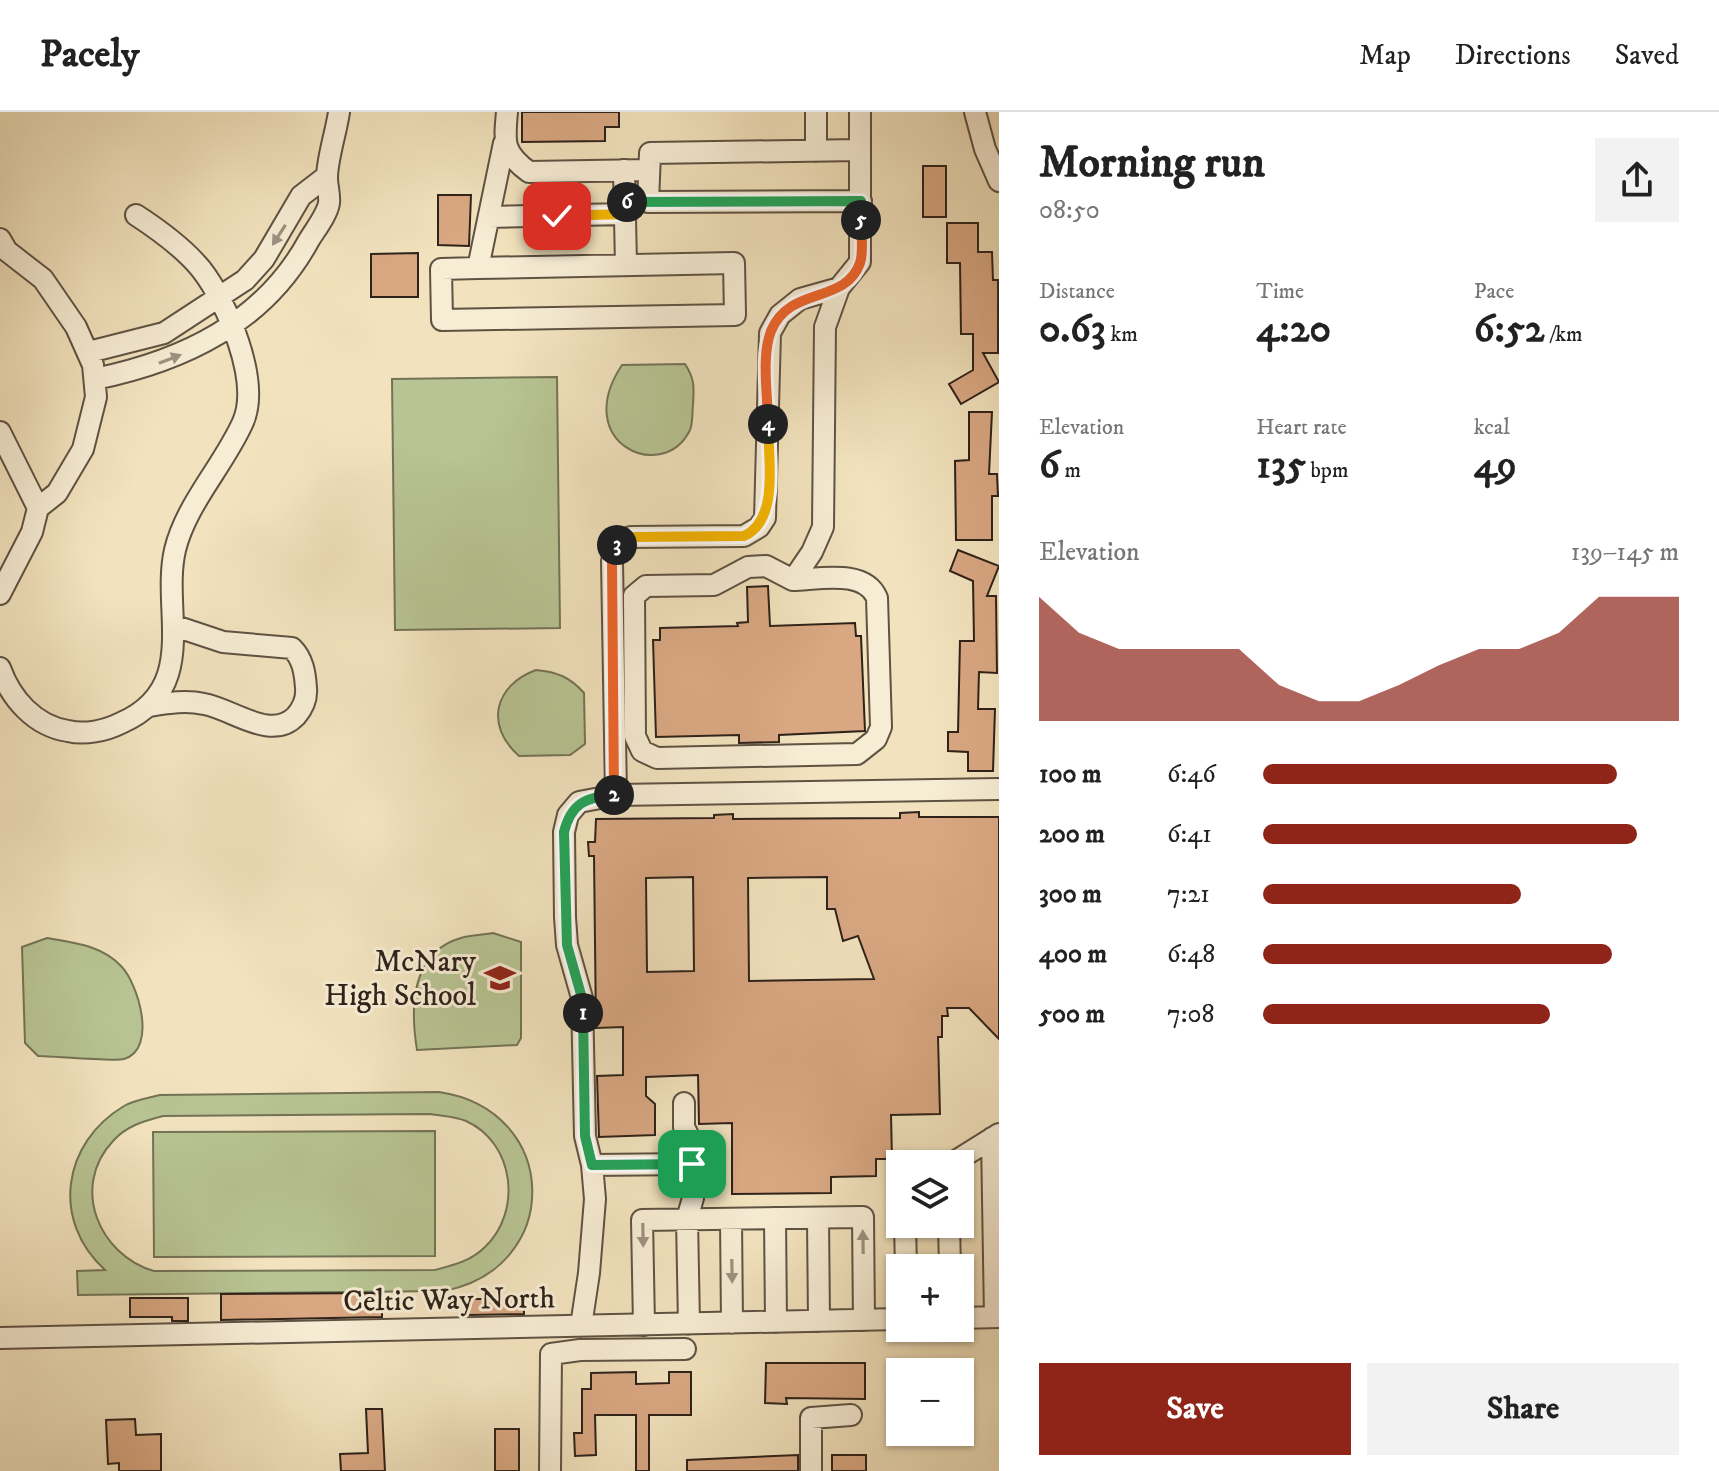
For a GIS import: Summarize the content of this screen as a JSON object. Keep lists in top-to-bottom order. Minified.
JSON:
{"streets":{"street":["Celtic Way North"]},"places":{"school or university":["McNary High School"]},"page":{"header":"Pacely","nav":["Map","Directions","Saved"],"heading":["Morning run","08:50"],"pins":["6","5","4","3","2","1"],"stats":[["Distance","0.63 km"],["Time","4:20"],["Pace","6:52 /km"],["Elevation","6 m"],["Heart rate","135 bpm"],["kcal","49"]],"chart":["Elevation","139–145 m"],"list":[{"name":"100 m","note":"6:46"},{"name":"200 m","note":"6:41"},{"name":"300 m","note":"7:21"},{"name":"400 m","note":"6:48"},{"name":"500 m","note":"7:08"}],"map_buttons":["+","−"],"buttons":["Save","Share"]}}
